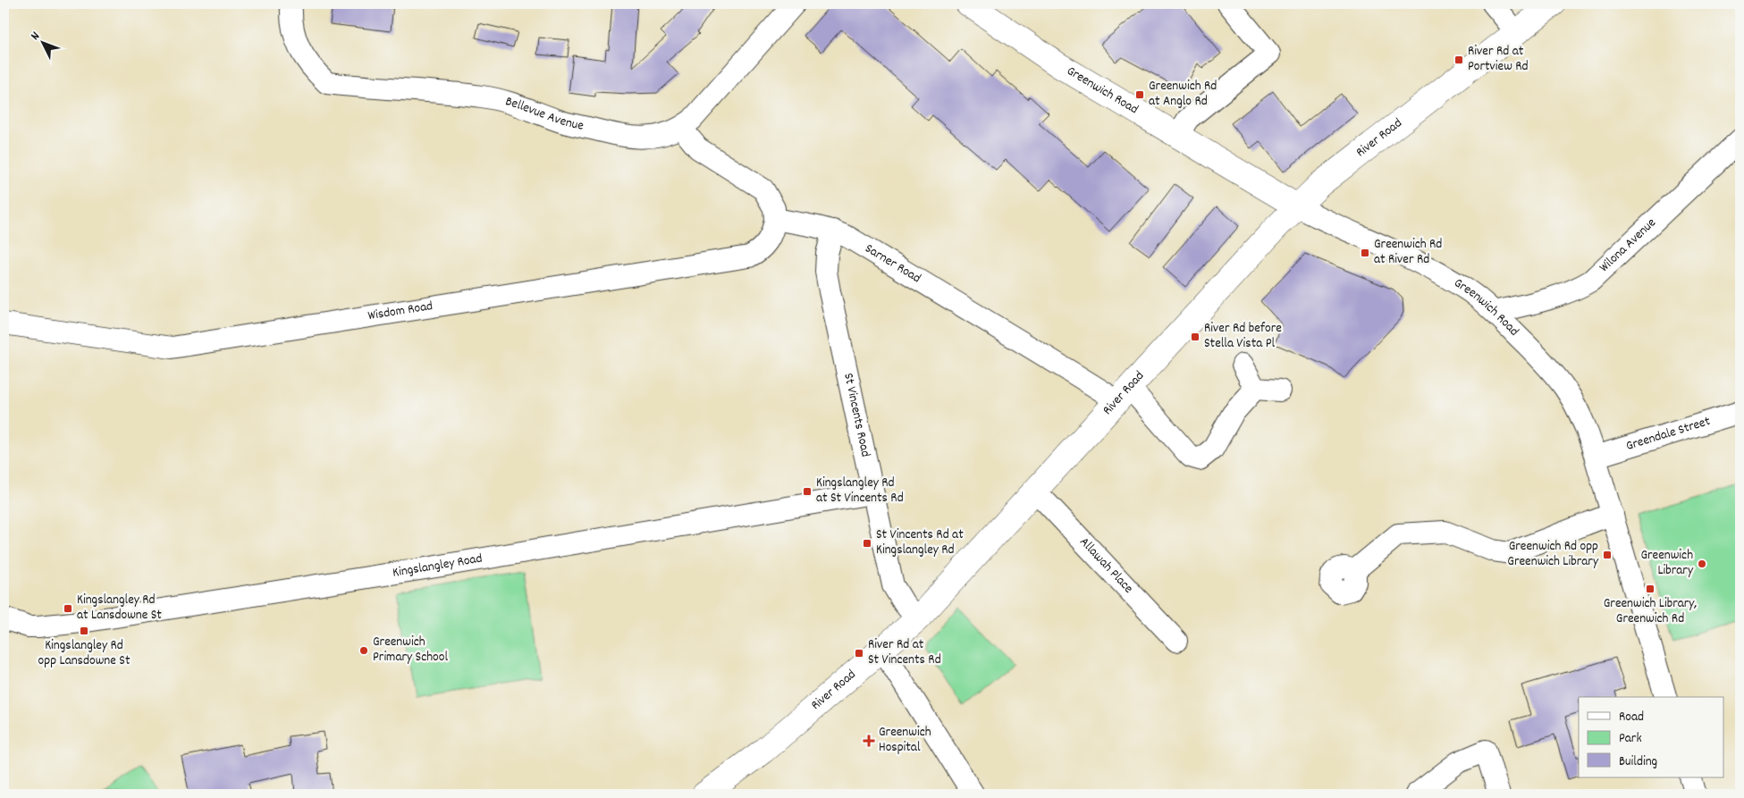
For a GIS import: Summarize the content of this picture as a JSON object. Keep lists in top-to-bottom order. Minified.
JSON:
{"streets":{"main road":["Greenwich Road","River Road"],"street":["Bellevue Avenue","Wilona Avenue","Sarner Road","Wisdom Road","St Vincents Road","Greendale Street","Kingslangley Road","Allawah Place"]},"crossings":[["Greenwich Road","River Road"],["Greenwich Road","Wilona Avenue"],["Greenwich Road","Greendale Street"],["River Road","Sarner Road"],["River Road","St Vincents Road"],["River Road","Allawah Place"],["Sarner Road","Wisdom Road"],["Sarner Road","St Vincents Road"],["St Vincents Road","Kingslangley Road"]],"places":{"transit":["River Rd at Portview Rd","Greenwich Rd at Anglo Rd","Greenwich Rd at River Rd","River Rd before Stella Vista Pl","Kingslangley Rd at St Vincents Rd","St Vincents Rd at Kingslangley Rd","Greenwich Rd opp Greenwich Library","Greenwich Library, Greenwich Rd","Kingslangley Rd at Lansdowne St","Kingslangley Rd opp Lansdowne St","River Rd at St Vincents Rd"],"other":["Greenwich Library","Greenwich Primary School"],"health":["Greenwich Hospital"]},"legend":["Road","Park","Building"],"north":"top left"}
